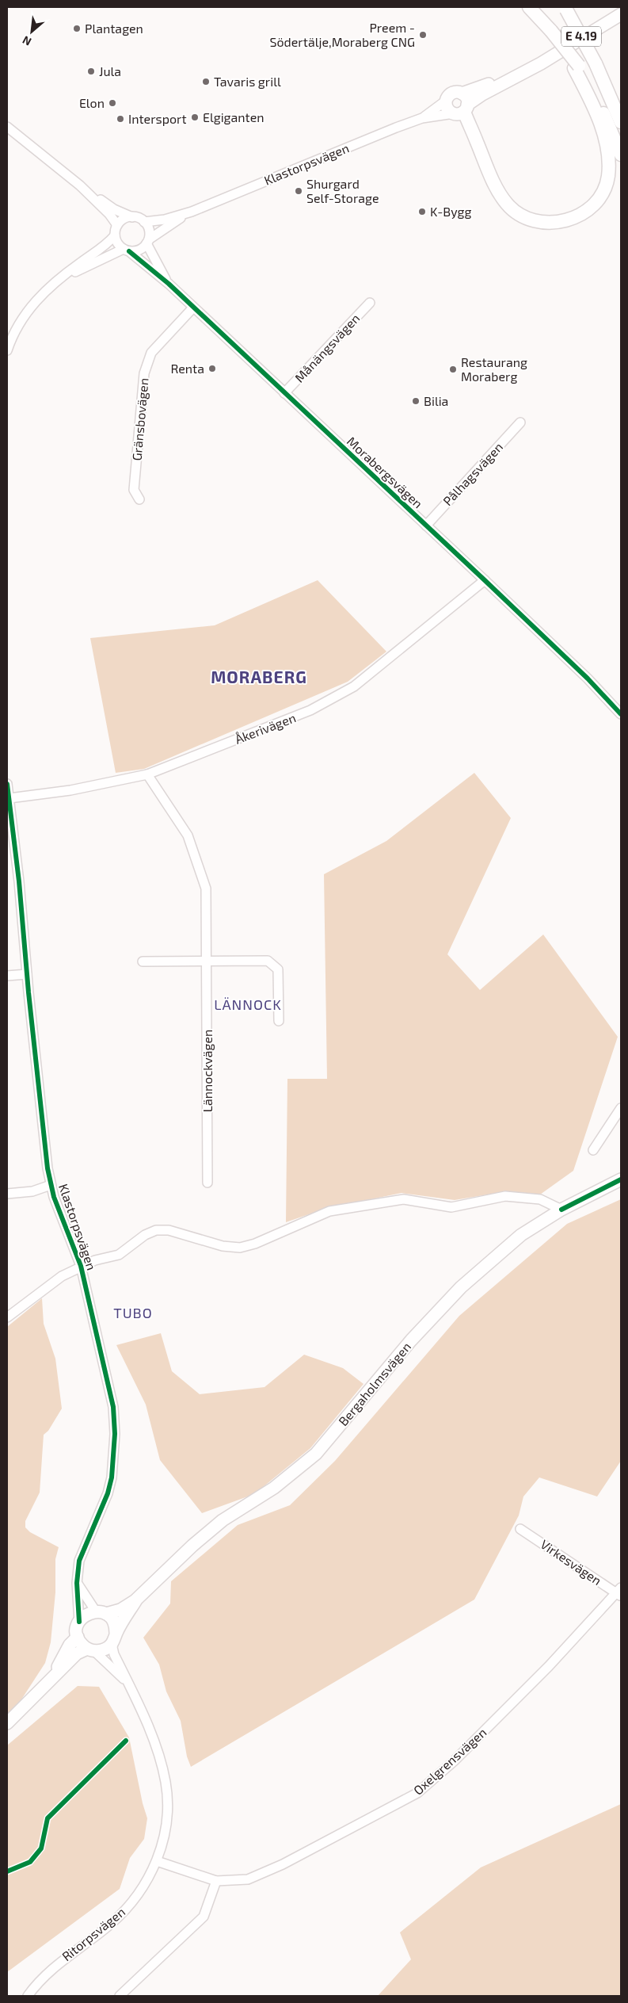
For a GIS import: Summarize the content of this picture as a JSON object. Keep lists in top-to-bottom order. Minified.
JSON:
{"streets":{"highway":["E 4.19"],"main road":["Klastorpsvägen","Bergaholmsvägen"],"street":["Månängsvägen","Gränsbovägen","Morabergsvägen","Pålhagsvägen","Åkerivägen","Lännockvägen","Virkesvägen","Oxelgrensvägen","Ritorpsvägen"]},"crossings":[["Klastorpsvägen","Morabergsvägen"],["Klastorpsvägen","Åkerivägen"],["Klastorpsvägen","Bergaholmsvägen"],["Klastorpsvägen","Ritorpsvägen"],["Månängsvägen","Morabergsvägen"],["Gränsbovägen","Morabergsvägen"],["Morabergsvägen","Pålhagsvägen"],["Morabergsvägen","Åkerivägen"],["Åkerivägen","Lännockvägen"],["Bergaholmsvägen","Ritorpsvägen"],["Virkesvägen","Oxelgrensvägen"],["Oxelgrensvägen","Ritorpsvägen"]],"districts":["MORABERG","LÄNNOCK","TUBO"],"places":["Plantagen","Preem - Södertälje,Moraberg CNG","Jula","Tavaris grill","Elon","Elgiganten","Intersport","Shurgard Self-Storage","K-Bygg","Renta","Restaurang Moraberg","Bilia"],"north":"bottom left"}
